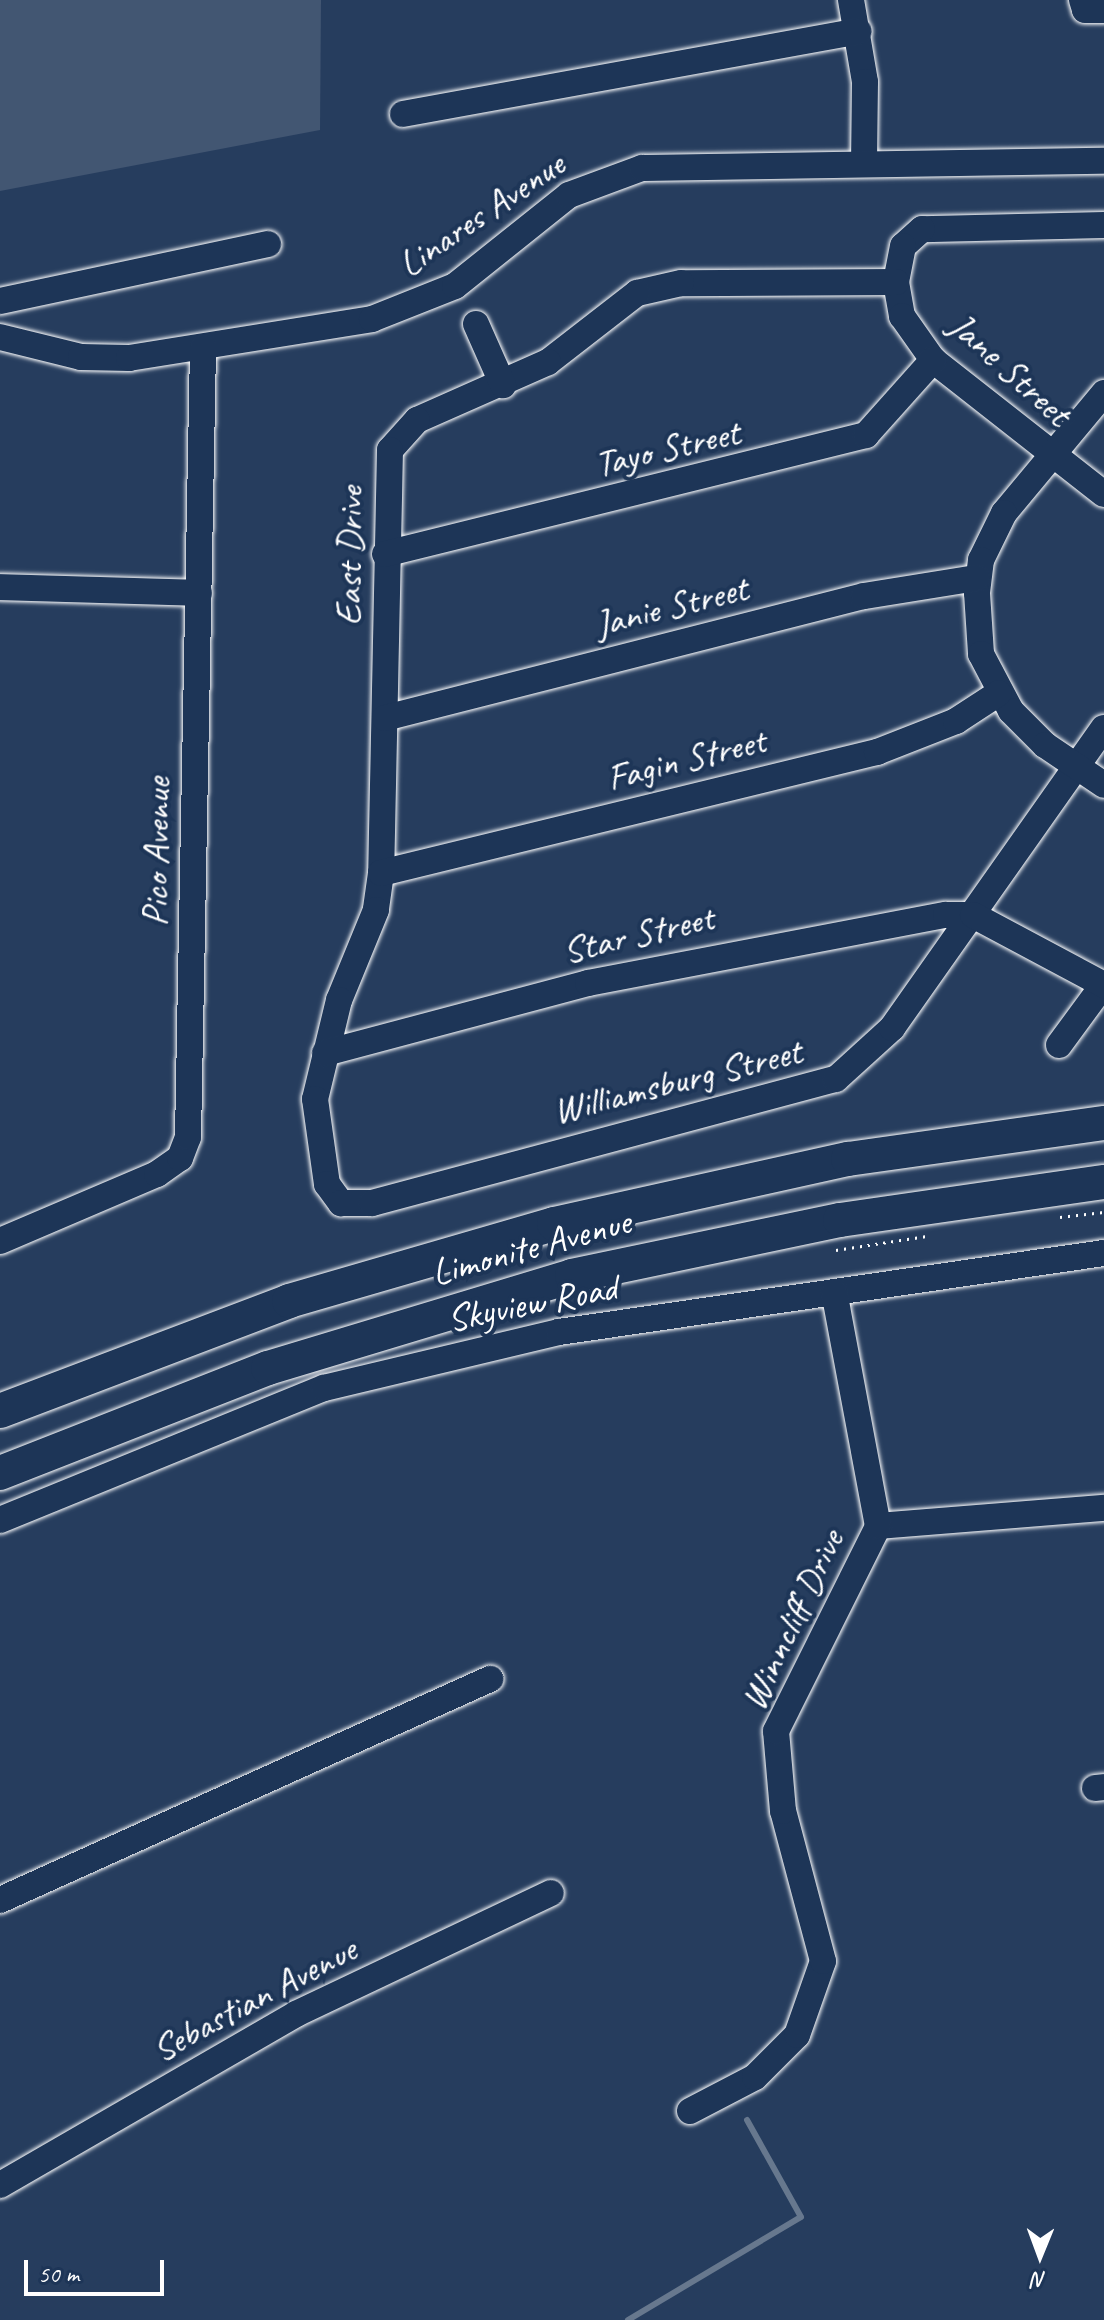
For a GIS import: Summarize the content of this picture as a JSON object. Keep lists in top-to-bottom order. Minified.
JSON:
{"streets":{"main road":["Limonite Avenue"],"street":["Linares Avenue","Jane Street","Tayo Street","East Drive","Janie Street","Fagin Street","Pico Avenue","Star Street","Williamsburg Street","Skyview Road","Winncliff Drive","Sebastian Avenue"]},"crossings":[["Linares Avenue","Pico Avenue"],["Jane Street","Tayo Street"],["Jane Street","East Drive"],["Tayo Street","East Drive"],["East Drive","Janie Street"],["East Drive","Fagin Street"],["East Drive","Star Street"],["East Drive","Williamsburg Street"],["Star Street","Williamsburg Street"],["Skyview Road","Winncliff Drive"]],"scale_bar":"50 m","north":"bottom"}
